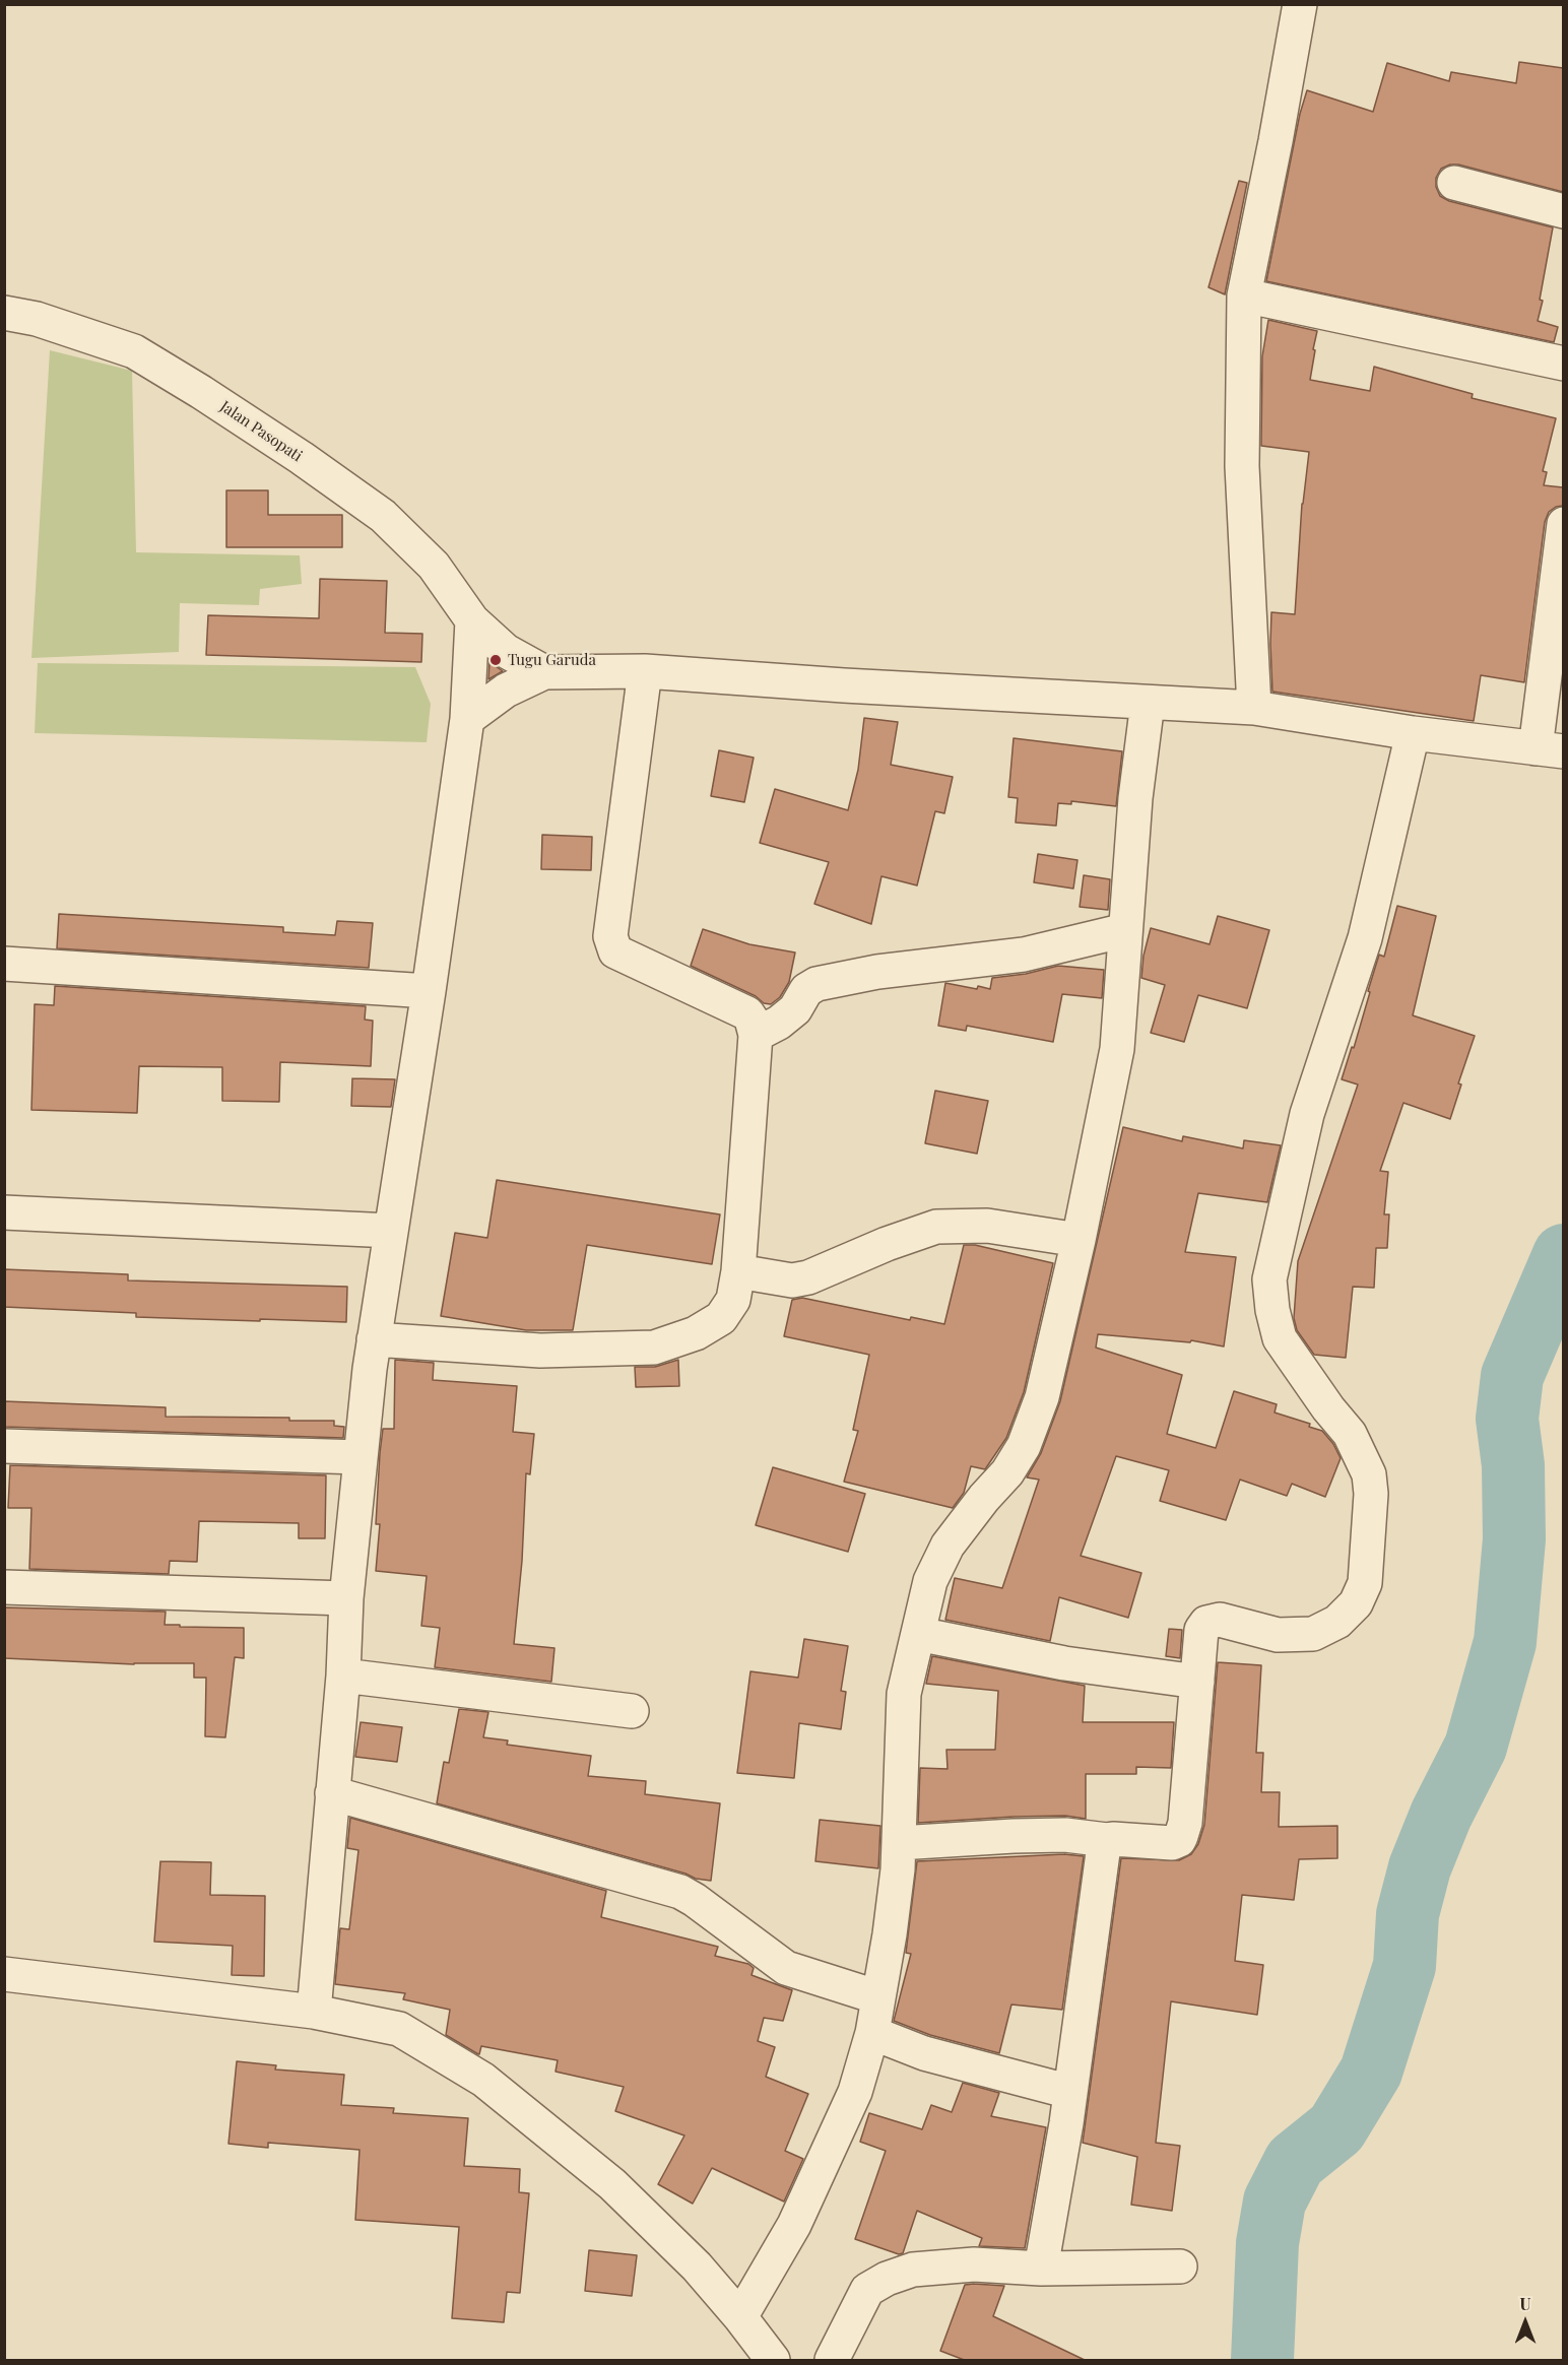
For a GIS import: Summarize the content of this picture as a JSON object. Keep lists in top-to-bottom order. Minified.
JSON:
{"streets":{"street":["Jalan Pasopati"]},"places":["Tugu Garuda"],"north":"top"}
